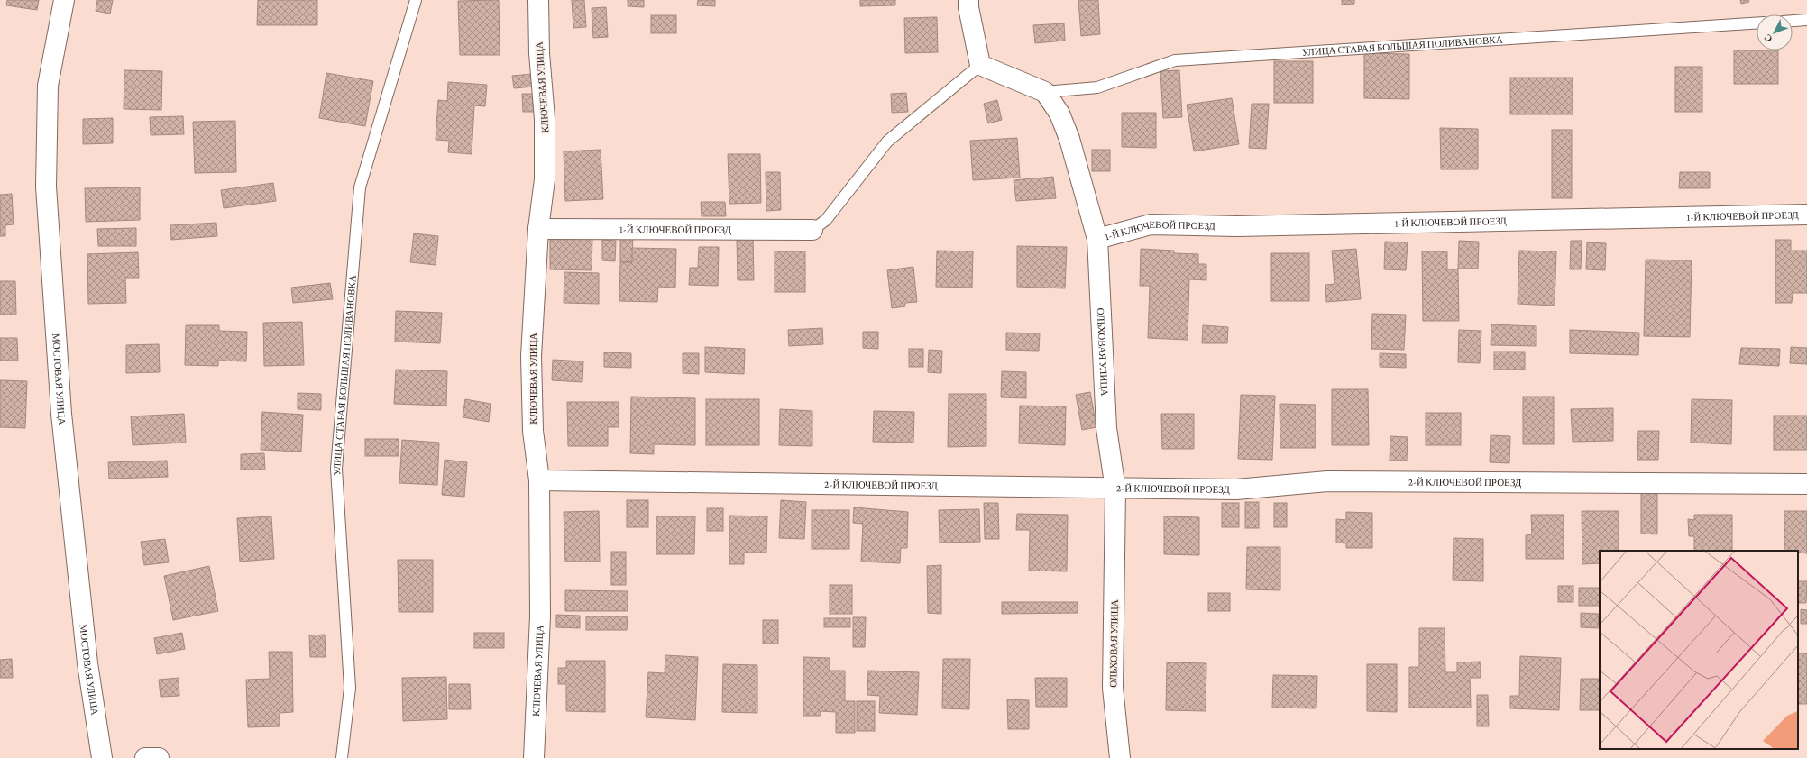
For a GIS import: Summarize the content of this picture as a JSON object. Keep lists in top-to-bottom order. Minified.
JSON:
{"streets":{"street":["КЛЮЧЕВАЯ УЛИЦА","1-Й КЛЮЧЕВОЙ ПРОЕЗД","ОЛЬХОВАЯ УЛИЦА","МОСТОВАЯ УЛИЦА","2-Й КЛЮЧЕВОЙ ПРОЕЗД"],"lane":["УЛИЦА СТАРАЯ БОЛЬШАЯ ПОЛИВАНОВКА"]},"crossings":[["УЛИЦА СТАРАЯ БОЛЬШАЯ ПОЛИВАНОВКА","ОЛЬХОВАЯ УЛИЦА"],["КЛЮЧЕВАЯ УЛИЦА","1-Й КЛЮЧЕВОЙ ПРОЕЗД"],["КЛЮЧЕВАЯ УЛИЦА","2-Й КЛЮЧЕВОЙ ПРОЕЗД"],["1-Й КЛЮЧЕВОЙ ПРОЕЗД","ОЛЬХОВАЯ УЛИЦА"],["ОЛЬХОВАЯ УЛИЦА","2-Й КЛЮЧЕВОЙ ПРОЕЗД"]],"north":"bottom left"}
